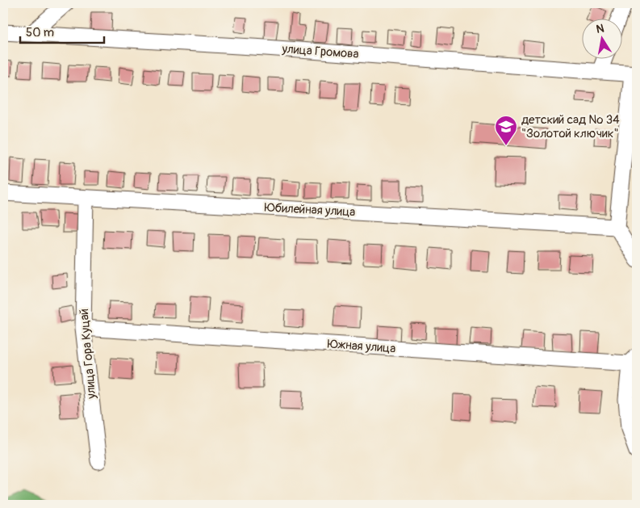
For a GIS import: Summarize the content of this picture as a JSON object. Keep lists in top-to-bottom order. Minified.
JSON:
{"streets":{"street":["улица Громова","Юбилейная улица","Южная улица","улица Гора Куцай"]},"crossings":[["Юбилейная улица","улица Гора Куцай"],["Южная улица","улица Гора Куцай"]],"places":{"school or university":["детский сад № 34 \"Золотой ключик\""]},"scale_bar":"50 m","north":"top"}
